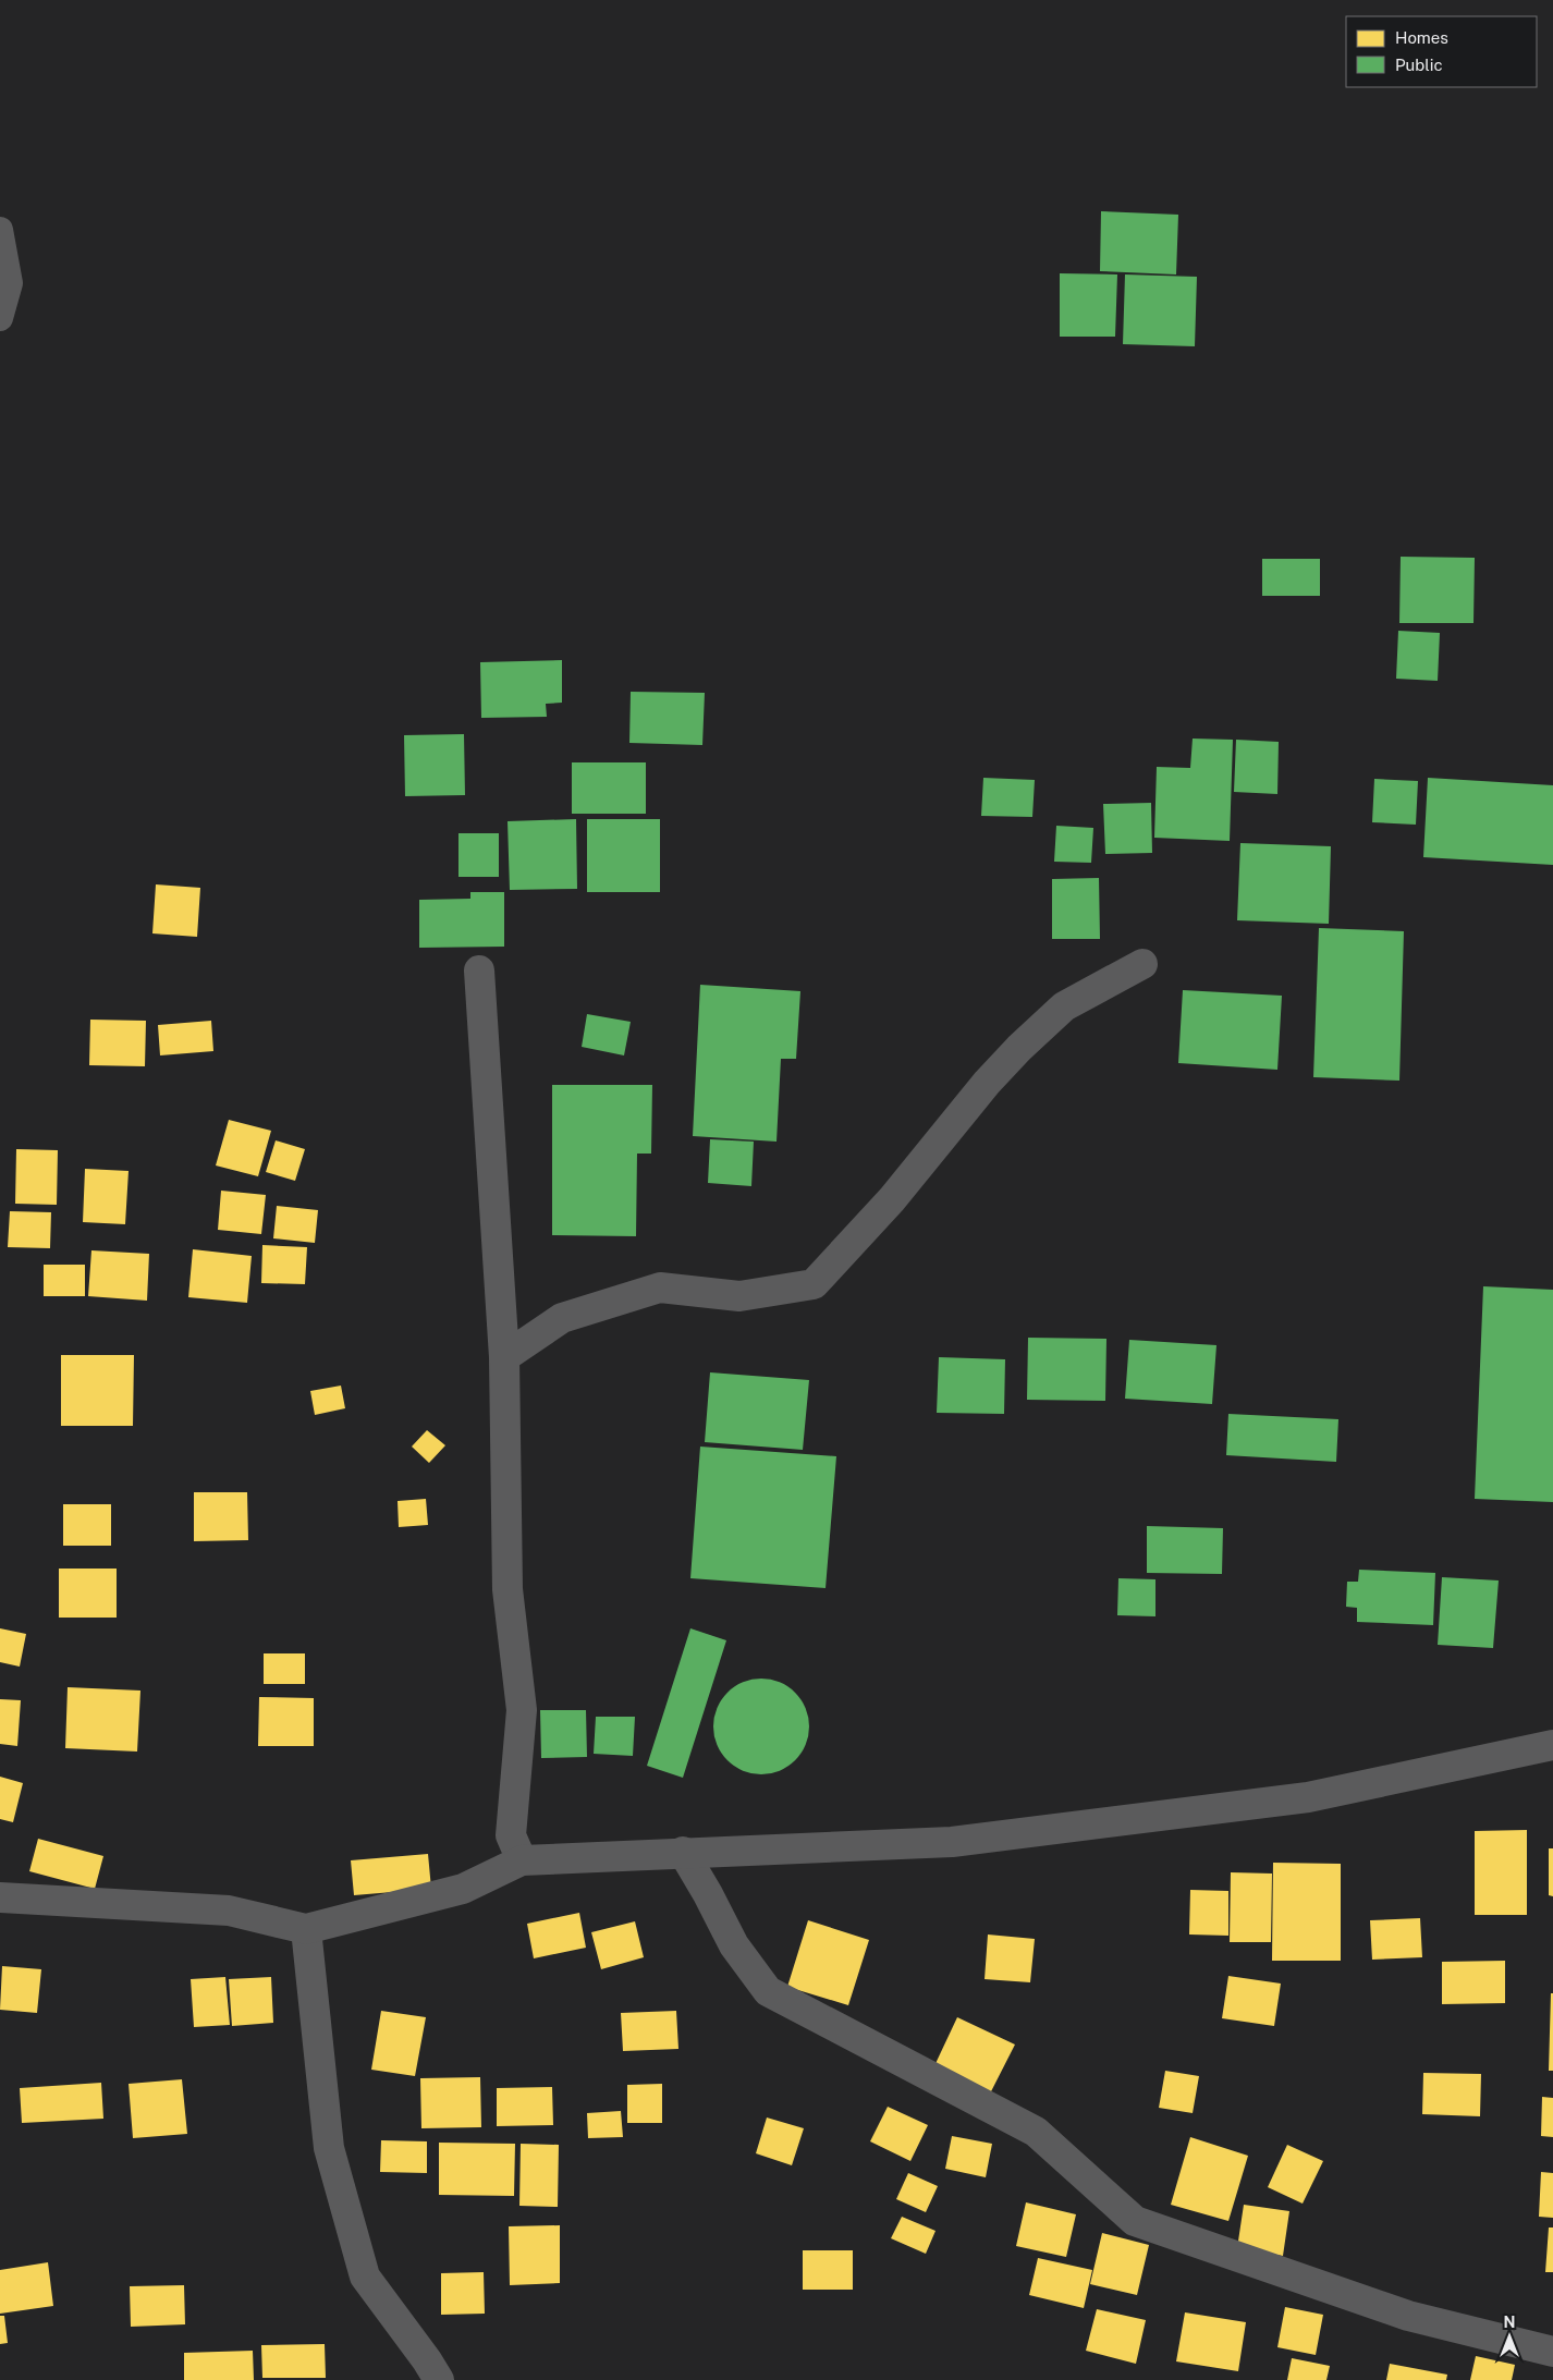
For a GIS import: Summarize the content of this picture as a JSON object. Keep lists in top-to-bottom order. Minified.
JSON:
{"legend":["Homes","Public"],"north":"top"}
